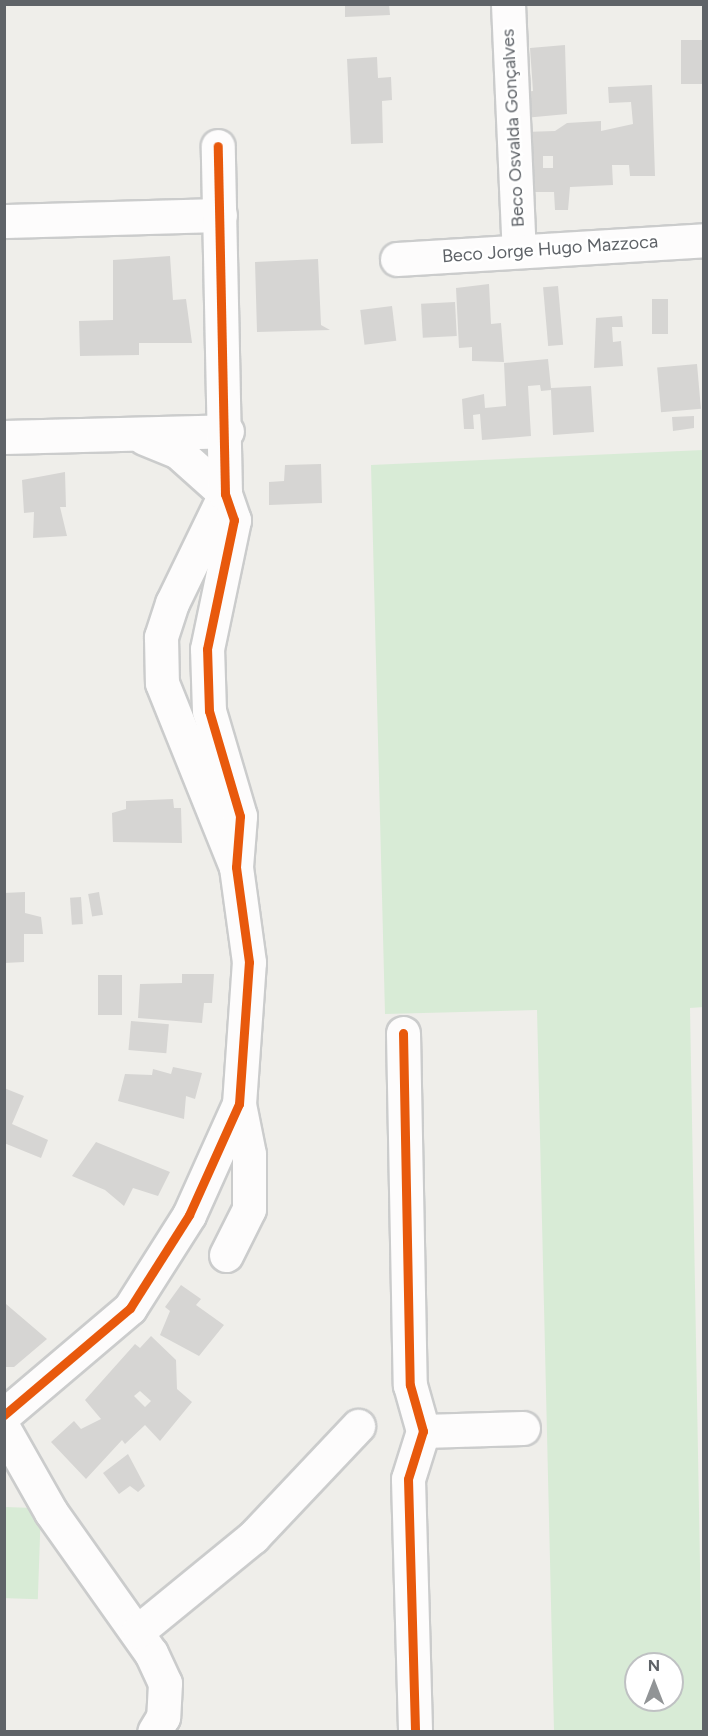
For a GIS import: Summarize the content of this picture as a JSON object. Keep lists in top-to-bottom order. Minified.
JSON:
{"streets":{"street":["Beco Osvalda Gonçalves","Beco Jorge Hugo Mazzoca"]},"crossings":[["Beco Osvalda Gonçalves","Beco Jorge Hugo Mazzoca"]],"north":"top"}
